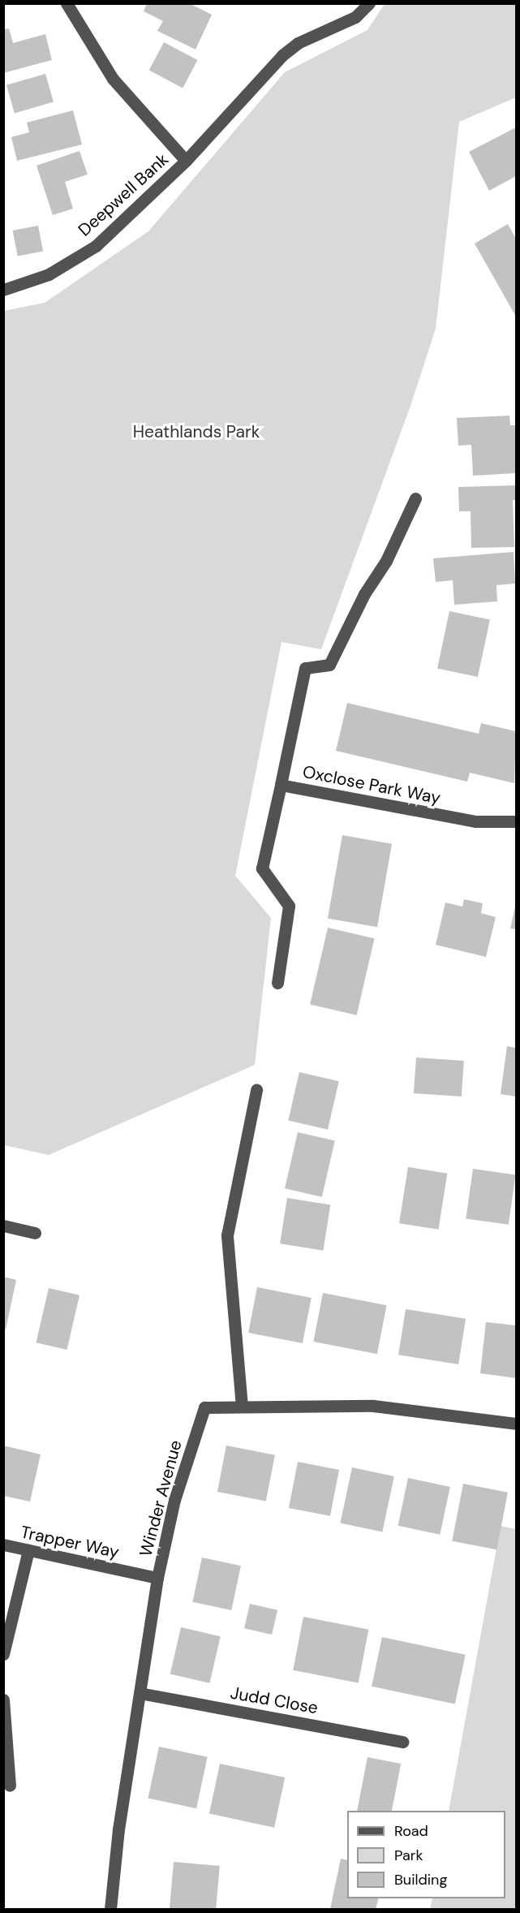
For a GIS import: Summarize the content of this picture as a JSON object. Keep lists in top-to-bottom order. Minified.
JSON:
{"streets":{"street":["Deepwell Bank","Oxclose Park Way","Winder Avenue","Trapper Way","Judd Close"]},"crossings":[["Winder Avenue","Trapper Way"],["Winder Avenue","Judd Close"]],"parks":["Heathlands Park"],"legend":["Road","Park","Building"]}
